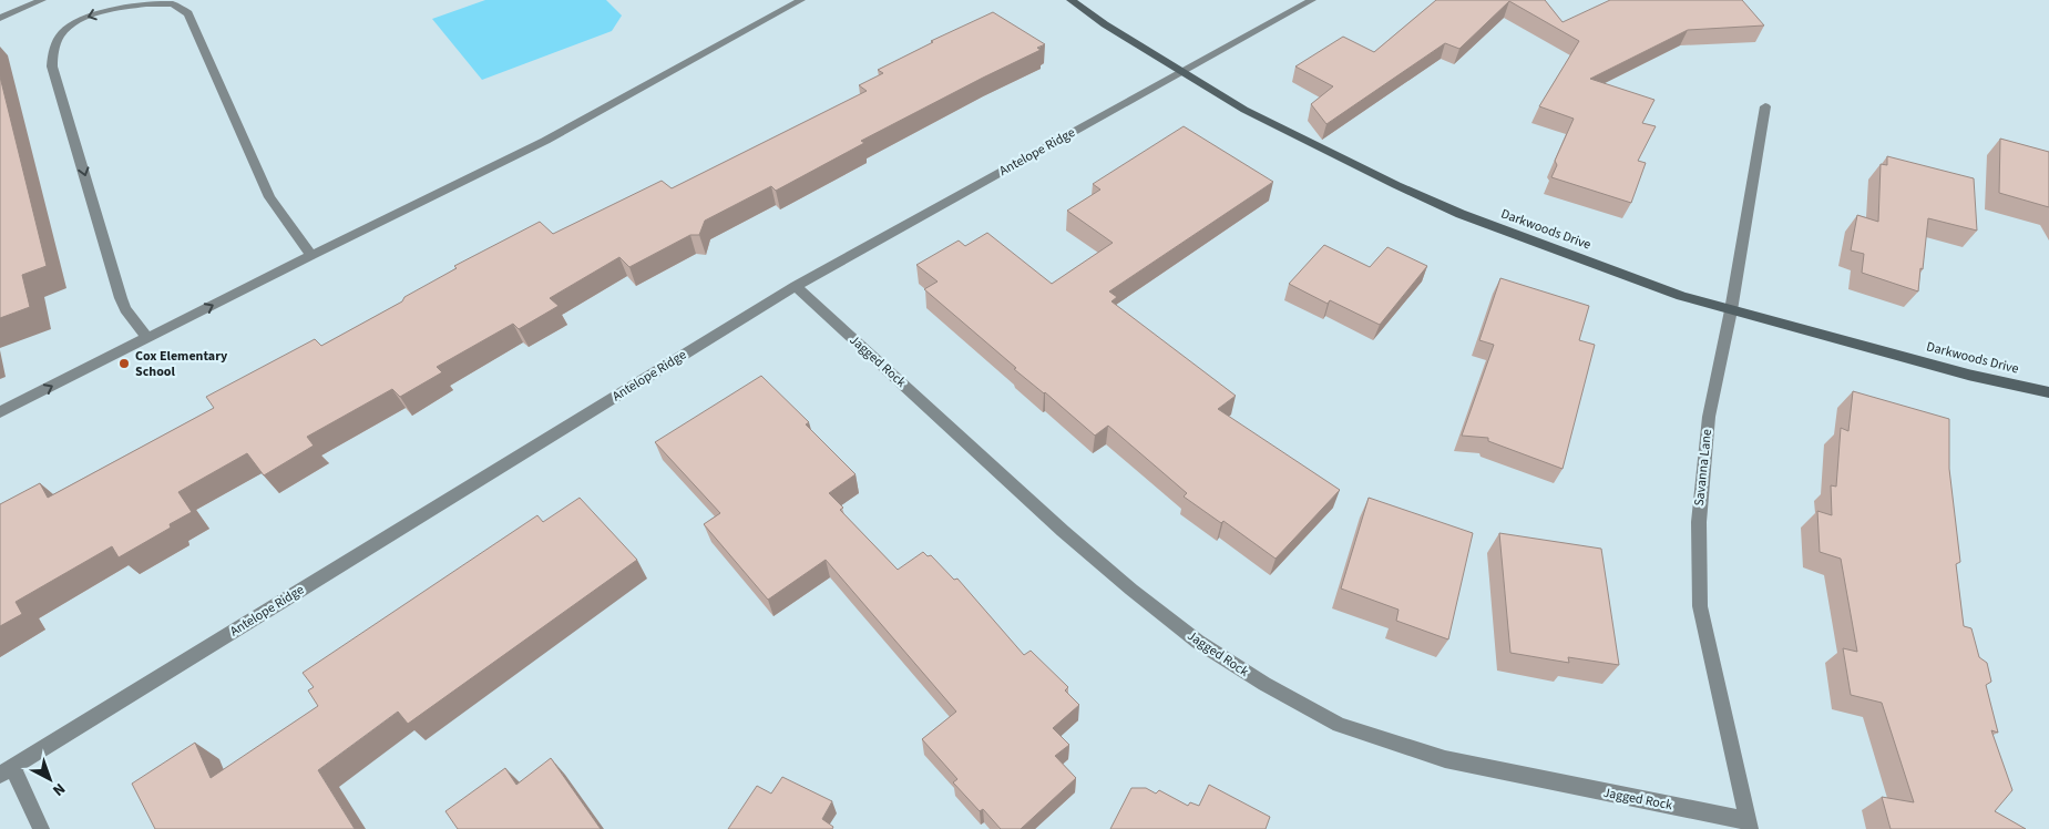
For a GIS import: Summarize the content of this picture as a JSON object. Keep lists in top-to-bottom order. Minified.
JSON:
{"streets":{"street":["Antelope Ridge","Darkwoods Drive","Jagged Rock","Savanna Lane"]},"crossings":[["Antelope Ridge","Darkwoods Drive"],["Antelope Ridge","Jagged Rock"],["Darkwoods Drive","Savanna Lane"],["Jagged Rock","Savanna Lane"]],"places":["Cox Elementary School"],"north":"bottom right"}
